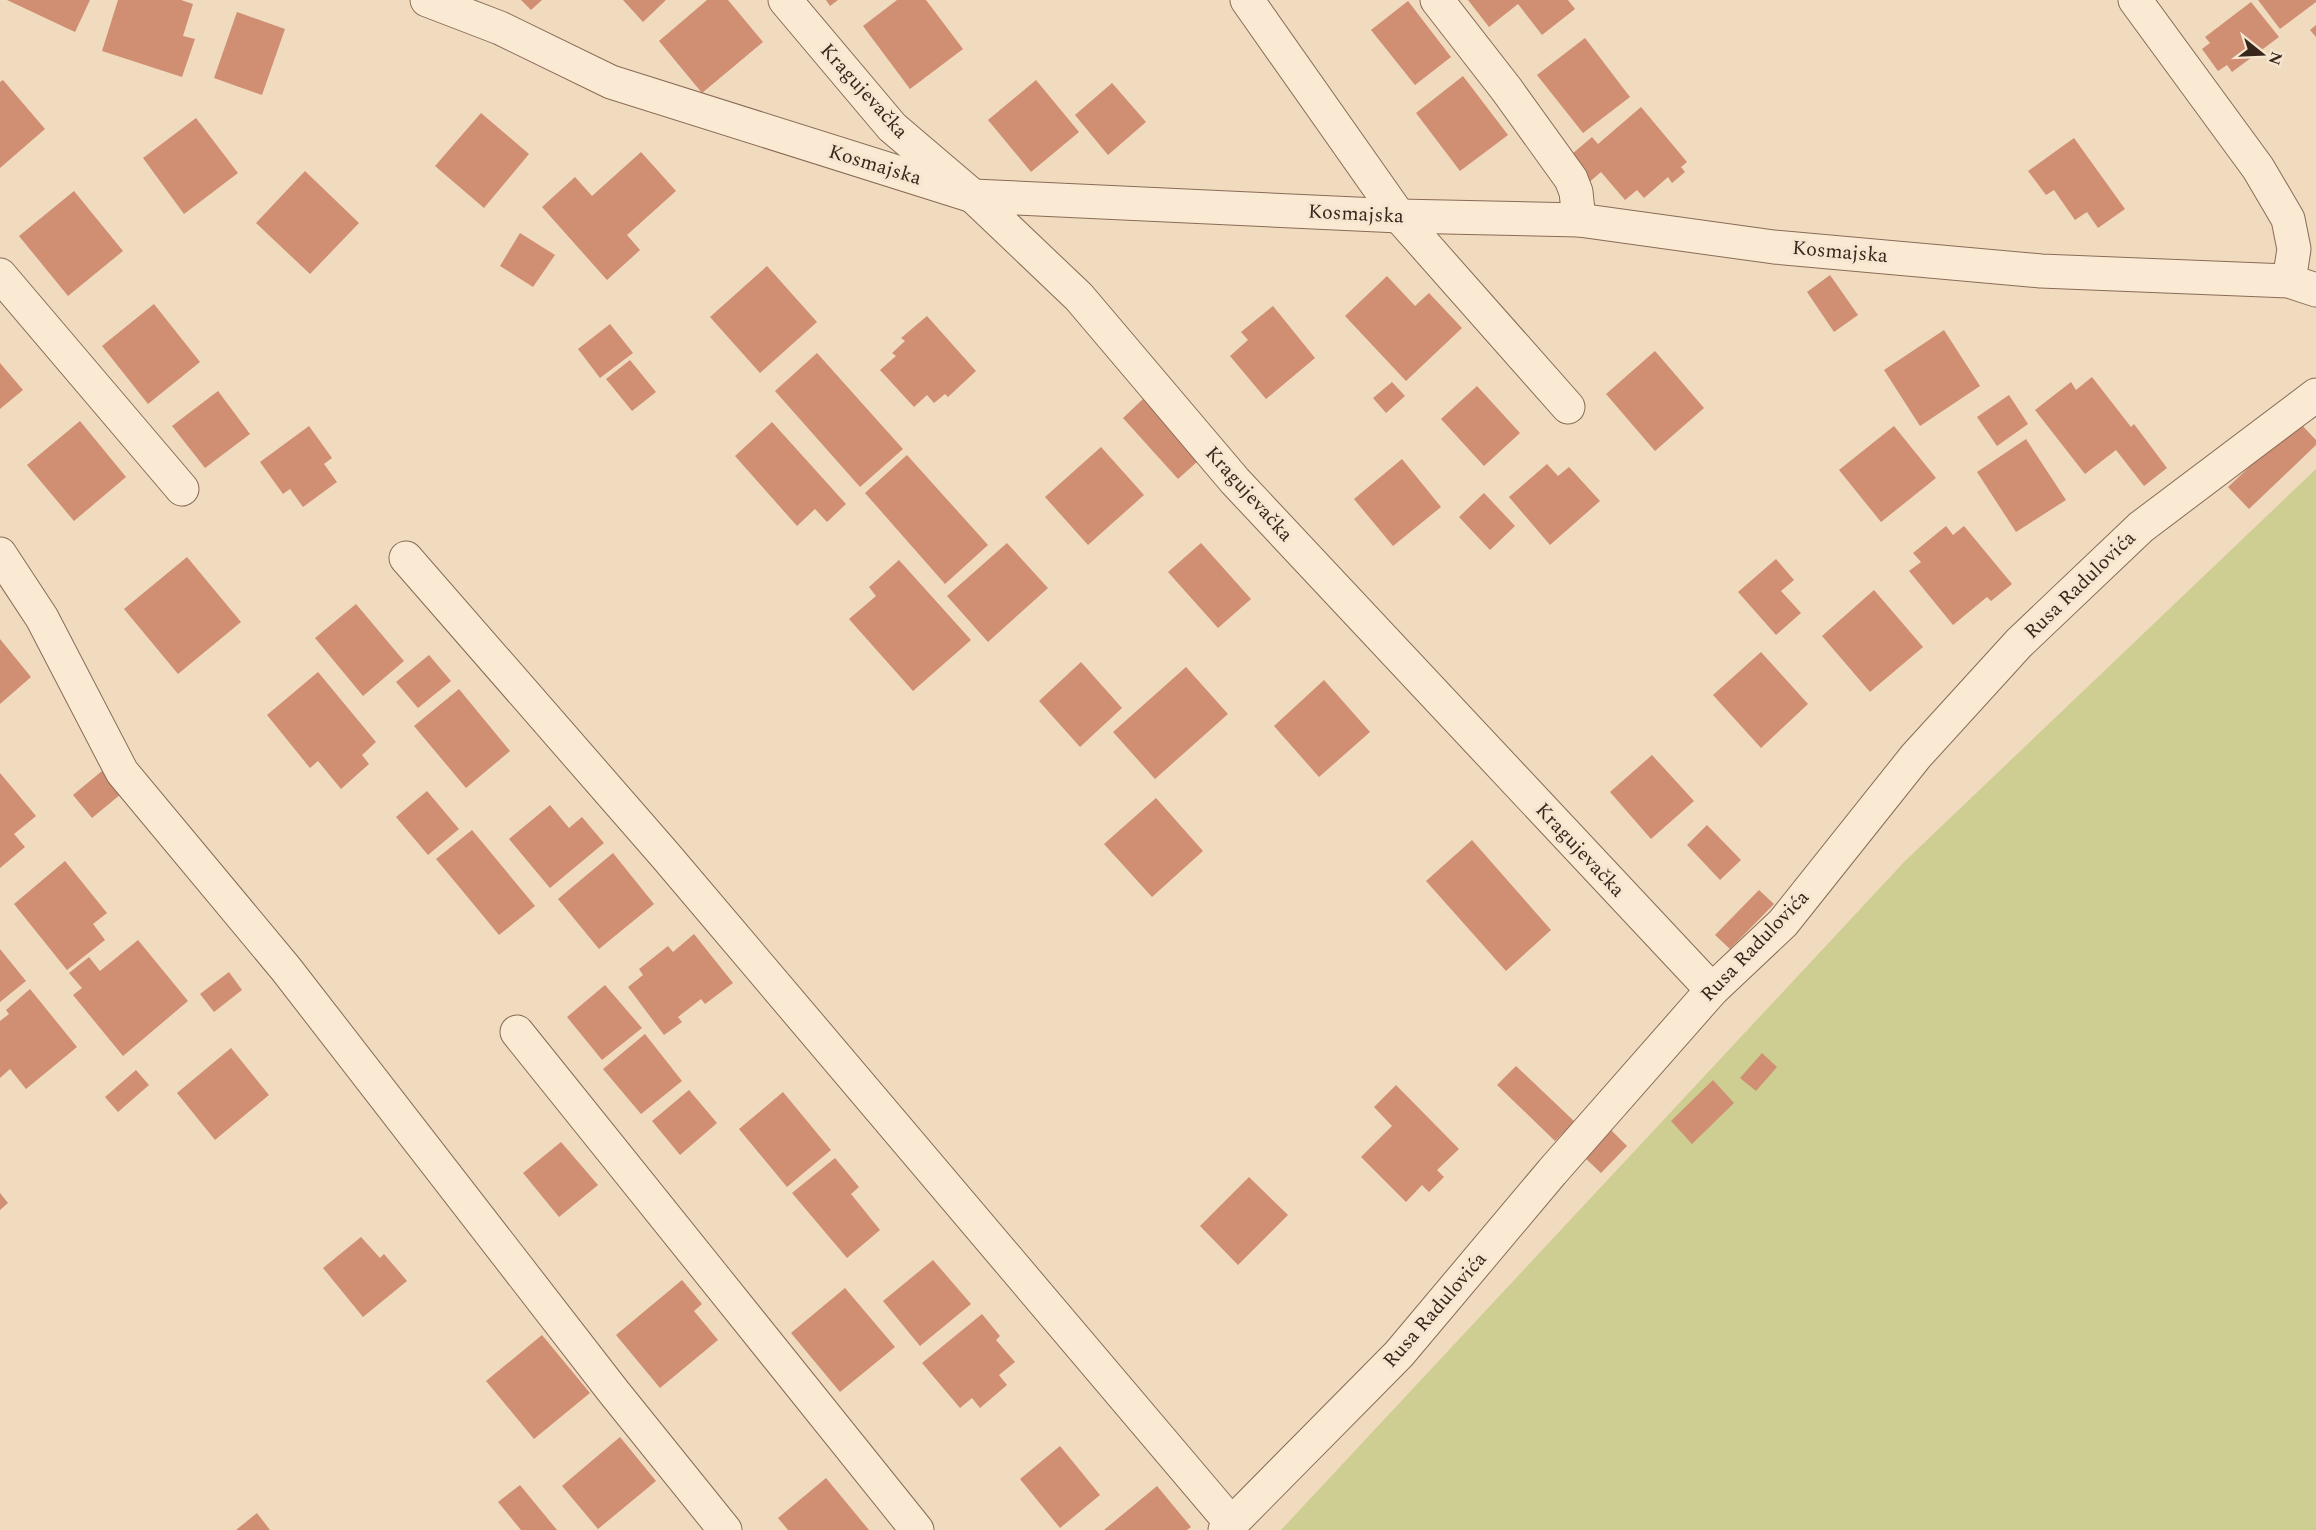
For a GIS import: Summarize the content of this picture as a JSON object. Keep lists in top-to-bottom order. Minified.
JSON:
{"streets":{"street":["Kragujevačka","Kosmajska","Rusa Radulovića"]},"crossings":[["Kragujevačka","Kosmajska"],["Kragujevačka","Rusa Radulovića"]],"north":"right"}
